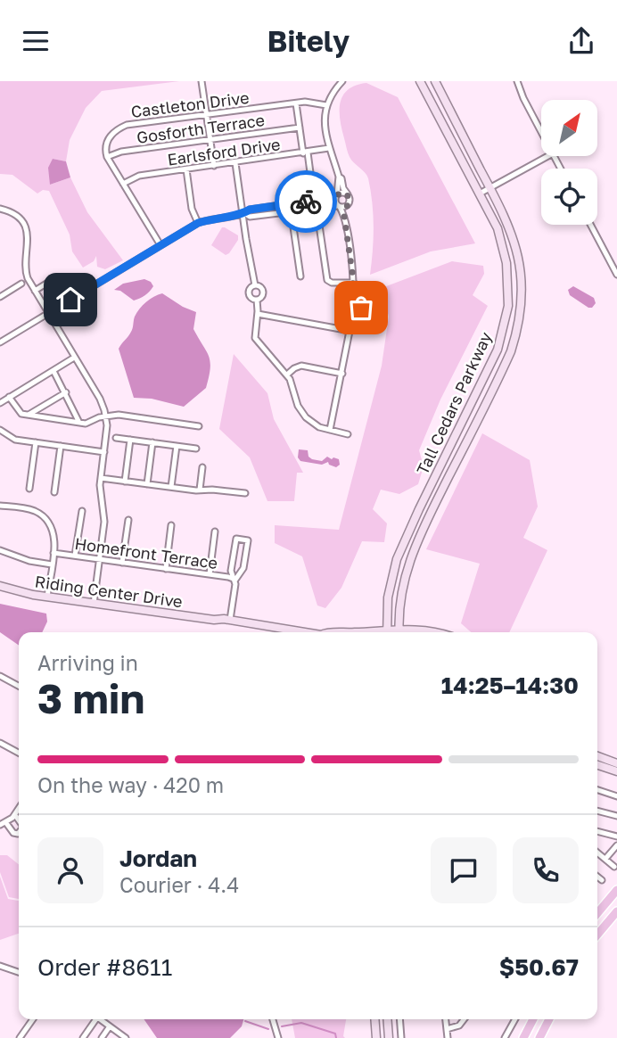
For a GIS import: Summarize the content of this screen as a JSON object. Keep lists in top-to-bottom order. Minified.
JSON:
{"streets":{"main road":["Tall Cedars Parkway","Riding Center Drive"],"street":["Castleton Drive","Gosforth Terrace","Earlsford Drive","Homefront Terrace"]},"crossings":[["Castleton Drive","Gosforth Terrace"]],"north":"top right","page":{"header":"Bitely","heading":["3 min","Arriving in","14:25–14:30"],"panel":["Jordan","Courier · 4.4","Order #8611","$50.67"],"bar":"On the way · 420 m"}}
